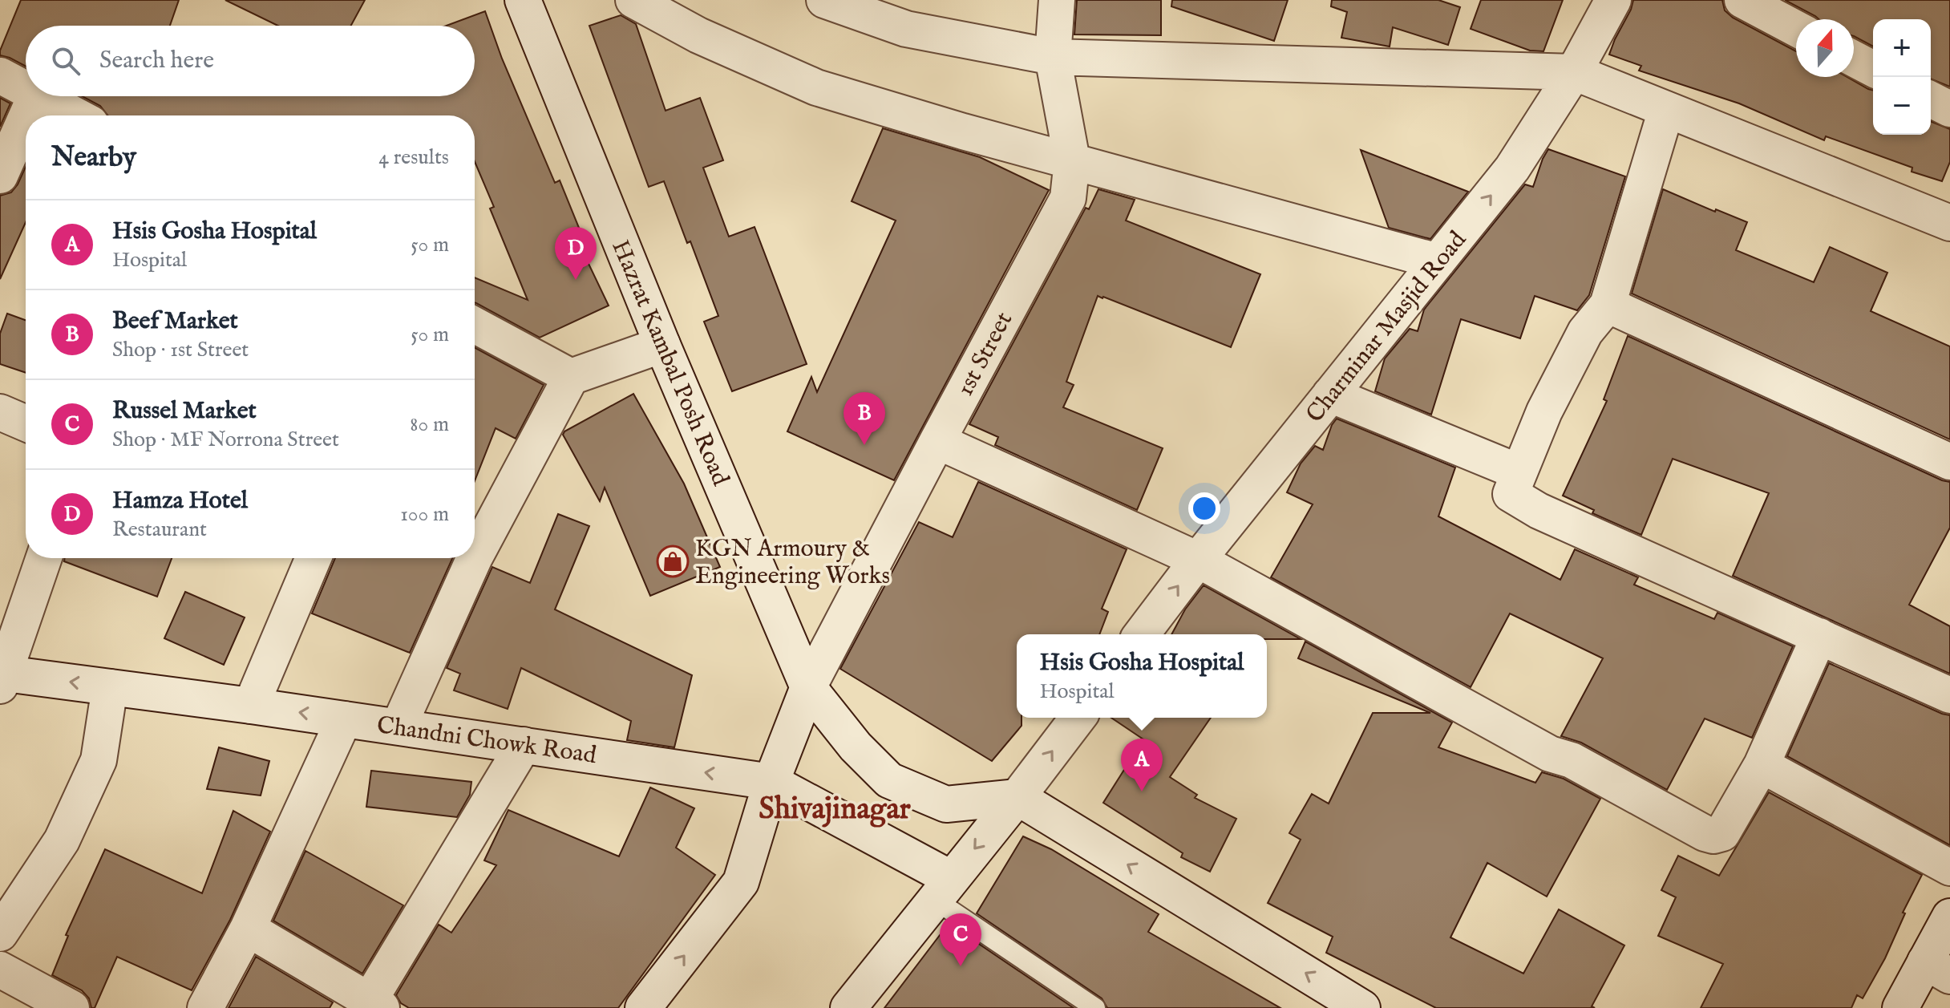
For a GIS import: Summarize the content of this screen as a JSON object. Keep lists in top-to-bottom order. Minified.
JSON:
{"streets":{"street":["Charminar Masjid Road","1st Street","Hazrat Kambal Posh Road","Chandni Chowk Road"]},"crossings":[["1st Street","Hazrat Kambal Posh Road"]],"districts":["Shivajinagar"],"places":{"shop":["KGN Armoury & Engineering Works"]},"north":"top","page":{"map_buttons":["+","−"],"search":"Search here","heading":["Nearby","4 results"],"list":[{"mark":"A","name":"Hsis Gosha Hospital","note":"Hospital","value":"50 m"},{"mark":"B","name":"Beef Market","note":"Shop · 1st Street","value":"50 m"},{"mark":"C","name":"Russel Market","note":"Shop · MF Norrona Street","value":"80 m"},{"mark":"D","name":"Hamza Hotel","note":"Restaurant","value":"100 m"}],"pins":["D","B","A","C"],"popup":["Hsis Gosha Hospital","Hospital"]}}
